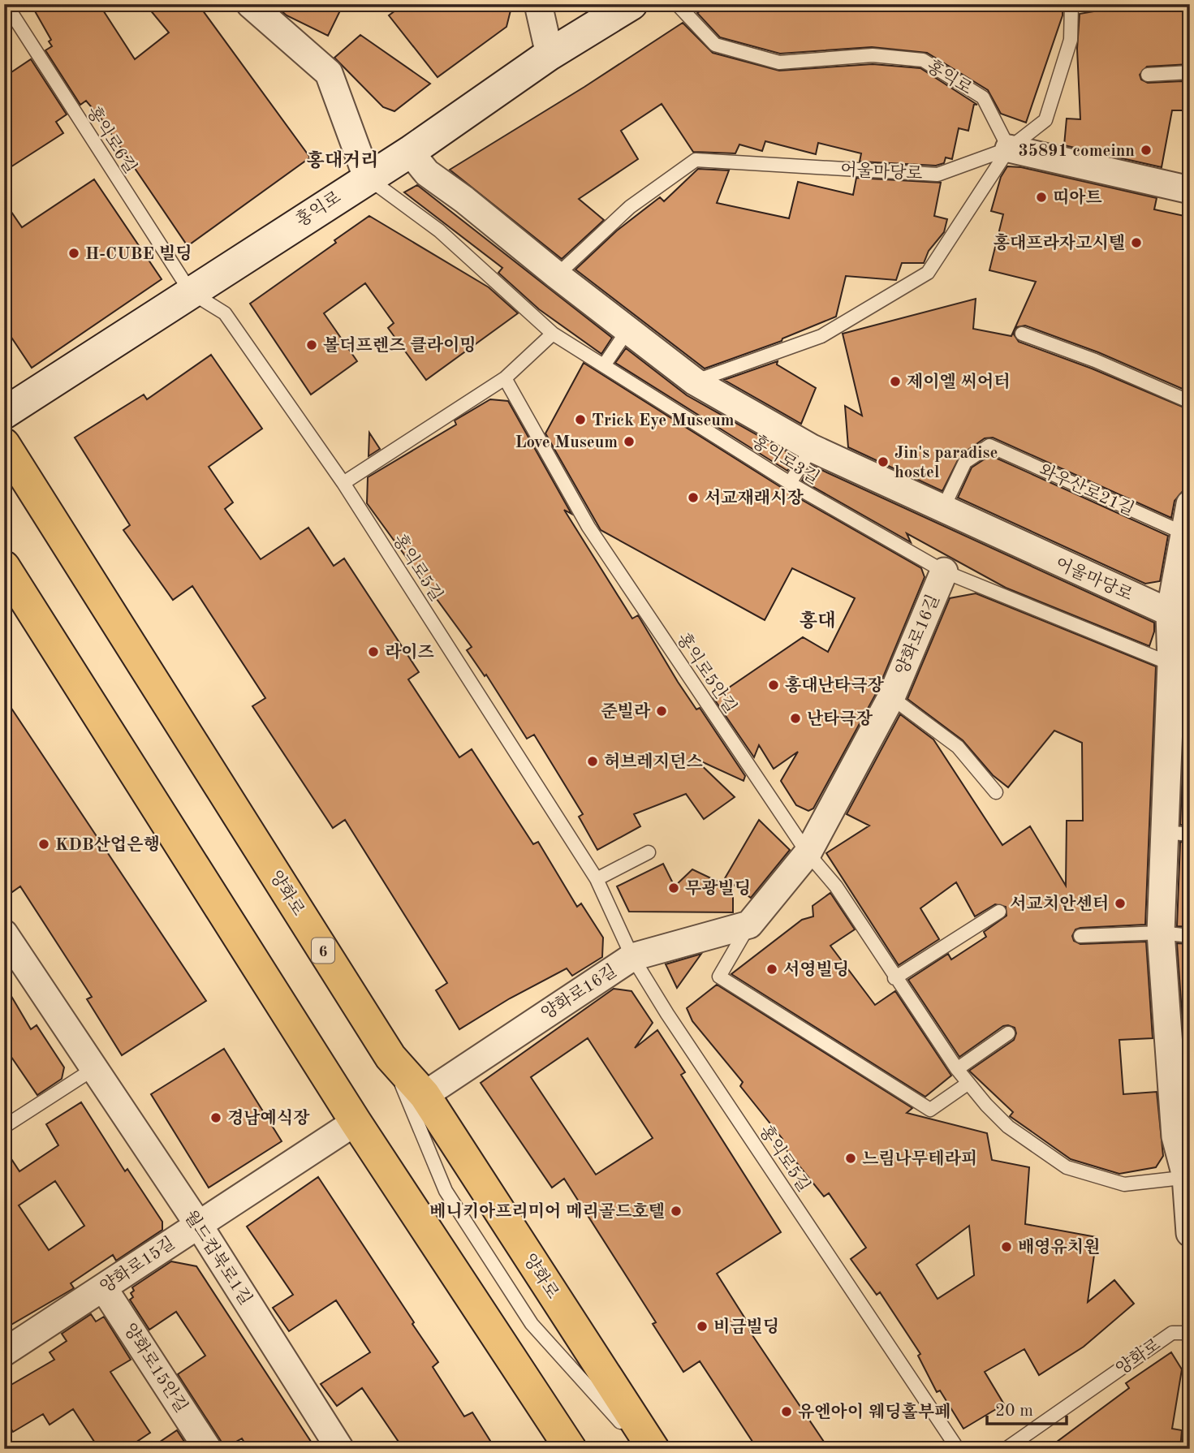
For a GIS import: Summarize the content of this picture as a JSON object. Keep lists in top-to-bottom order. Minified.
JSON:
{"streets":{"main road":["홍익로","양화로","6"],"street":["어울마당로","양화로16길","월드컵북로1길","양화로15길","양화로15안길"],"lane":["홍익로6길","홍익로3길","와우산로21길","홍익로5길","홍익로5안길"]},"crossings":[["홍익로","홍익로6길"],["홍익로","어울마당로"],["홍익로","홍익로3길"],["홍익로","홍익로5길"],["홍익로6길","홍익로5길"],["어울마당로","와우산로21길"],["홍익로3길","양화로16길"],["홍익로5길","양화로16길"],["양화로16길","홍익로5안길"],["양화로16길","양화로"],["월드컵북로1길","양화로15길"],["양화로15길","양화로15안길"]],"districts":["홍대거리","홍대"],"places":["35891 comeinn","띠아트","홍대프라자고시텔","H-CUBE 빌딩","볼더프렌즈 클라이밍","제이엘 씨어터","Trick Eye Museum","Love Museum","Jin's paradise hostel","서교재래시장","라이즈","홍대난타극장","준빌라","난타극장","허브레지던스","KDB산업은행","무광빌딩","서교치안센터","서영빌딩","경남예식장","느림나무테라피","베니키아프리미어 메리골드호텔","배영유치원","비금빌딩","유엔아이 웨딩홀부페"],"scale_bar":"20 m"}
